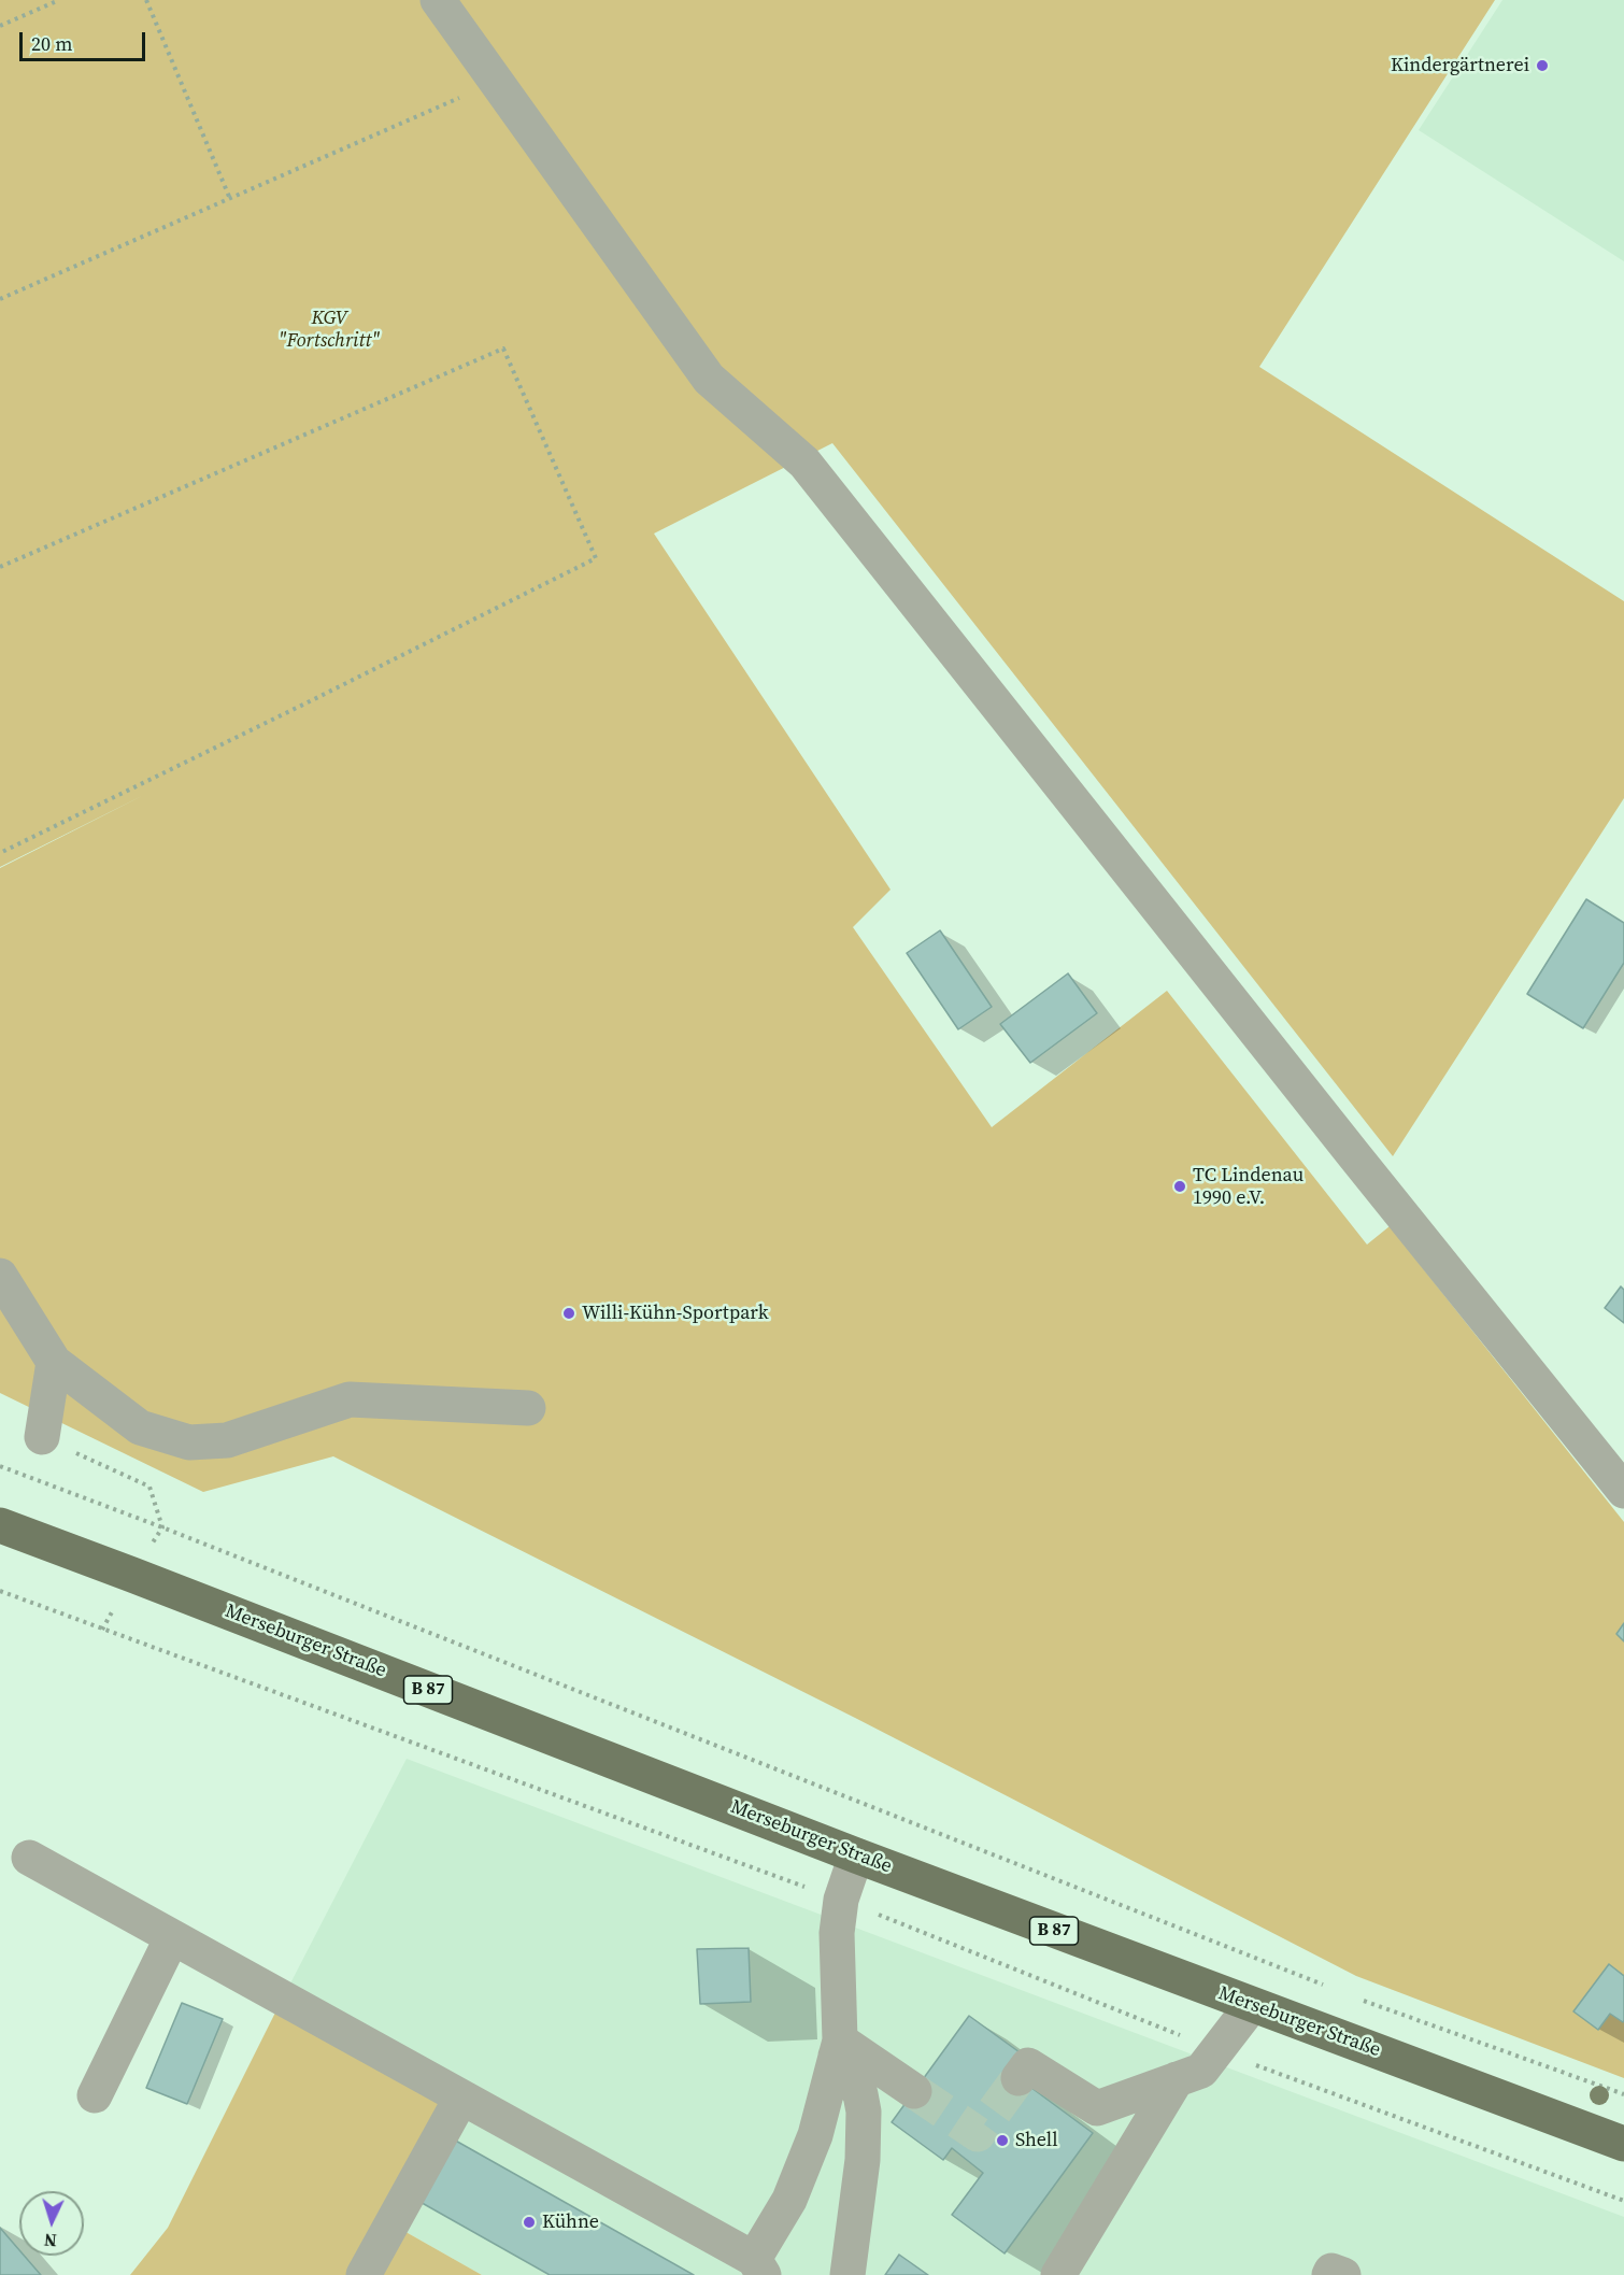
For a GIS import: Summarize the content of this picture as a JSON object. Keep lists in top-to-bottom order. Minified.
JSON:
{"streets":{"main road":["Merseburger Straße","B 87"]},"parks":["KGV \"Fortschritt\""],"places":["Kindergärtnerei","TC Lindenau 1990 e.V.","Willi-Kühn-Sportpark","Shell","Kühne"],"scale_bar":"20 m","north":"bottom"}
